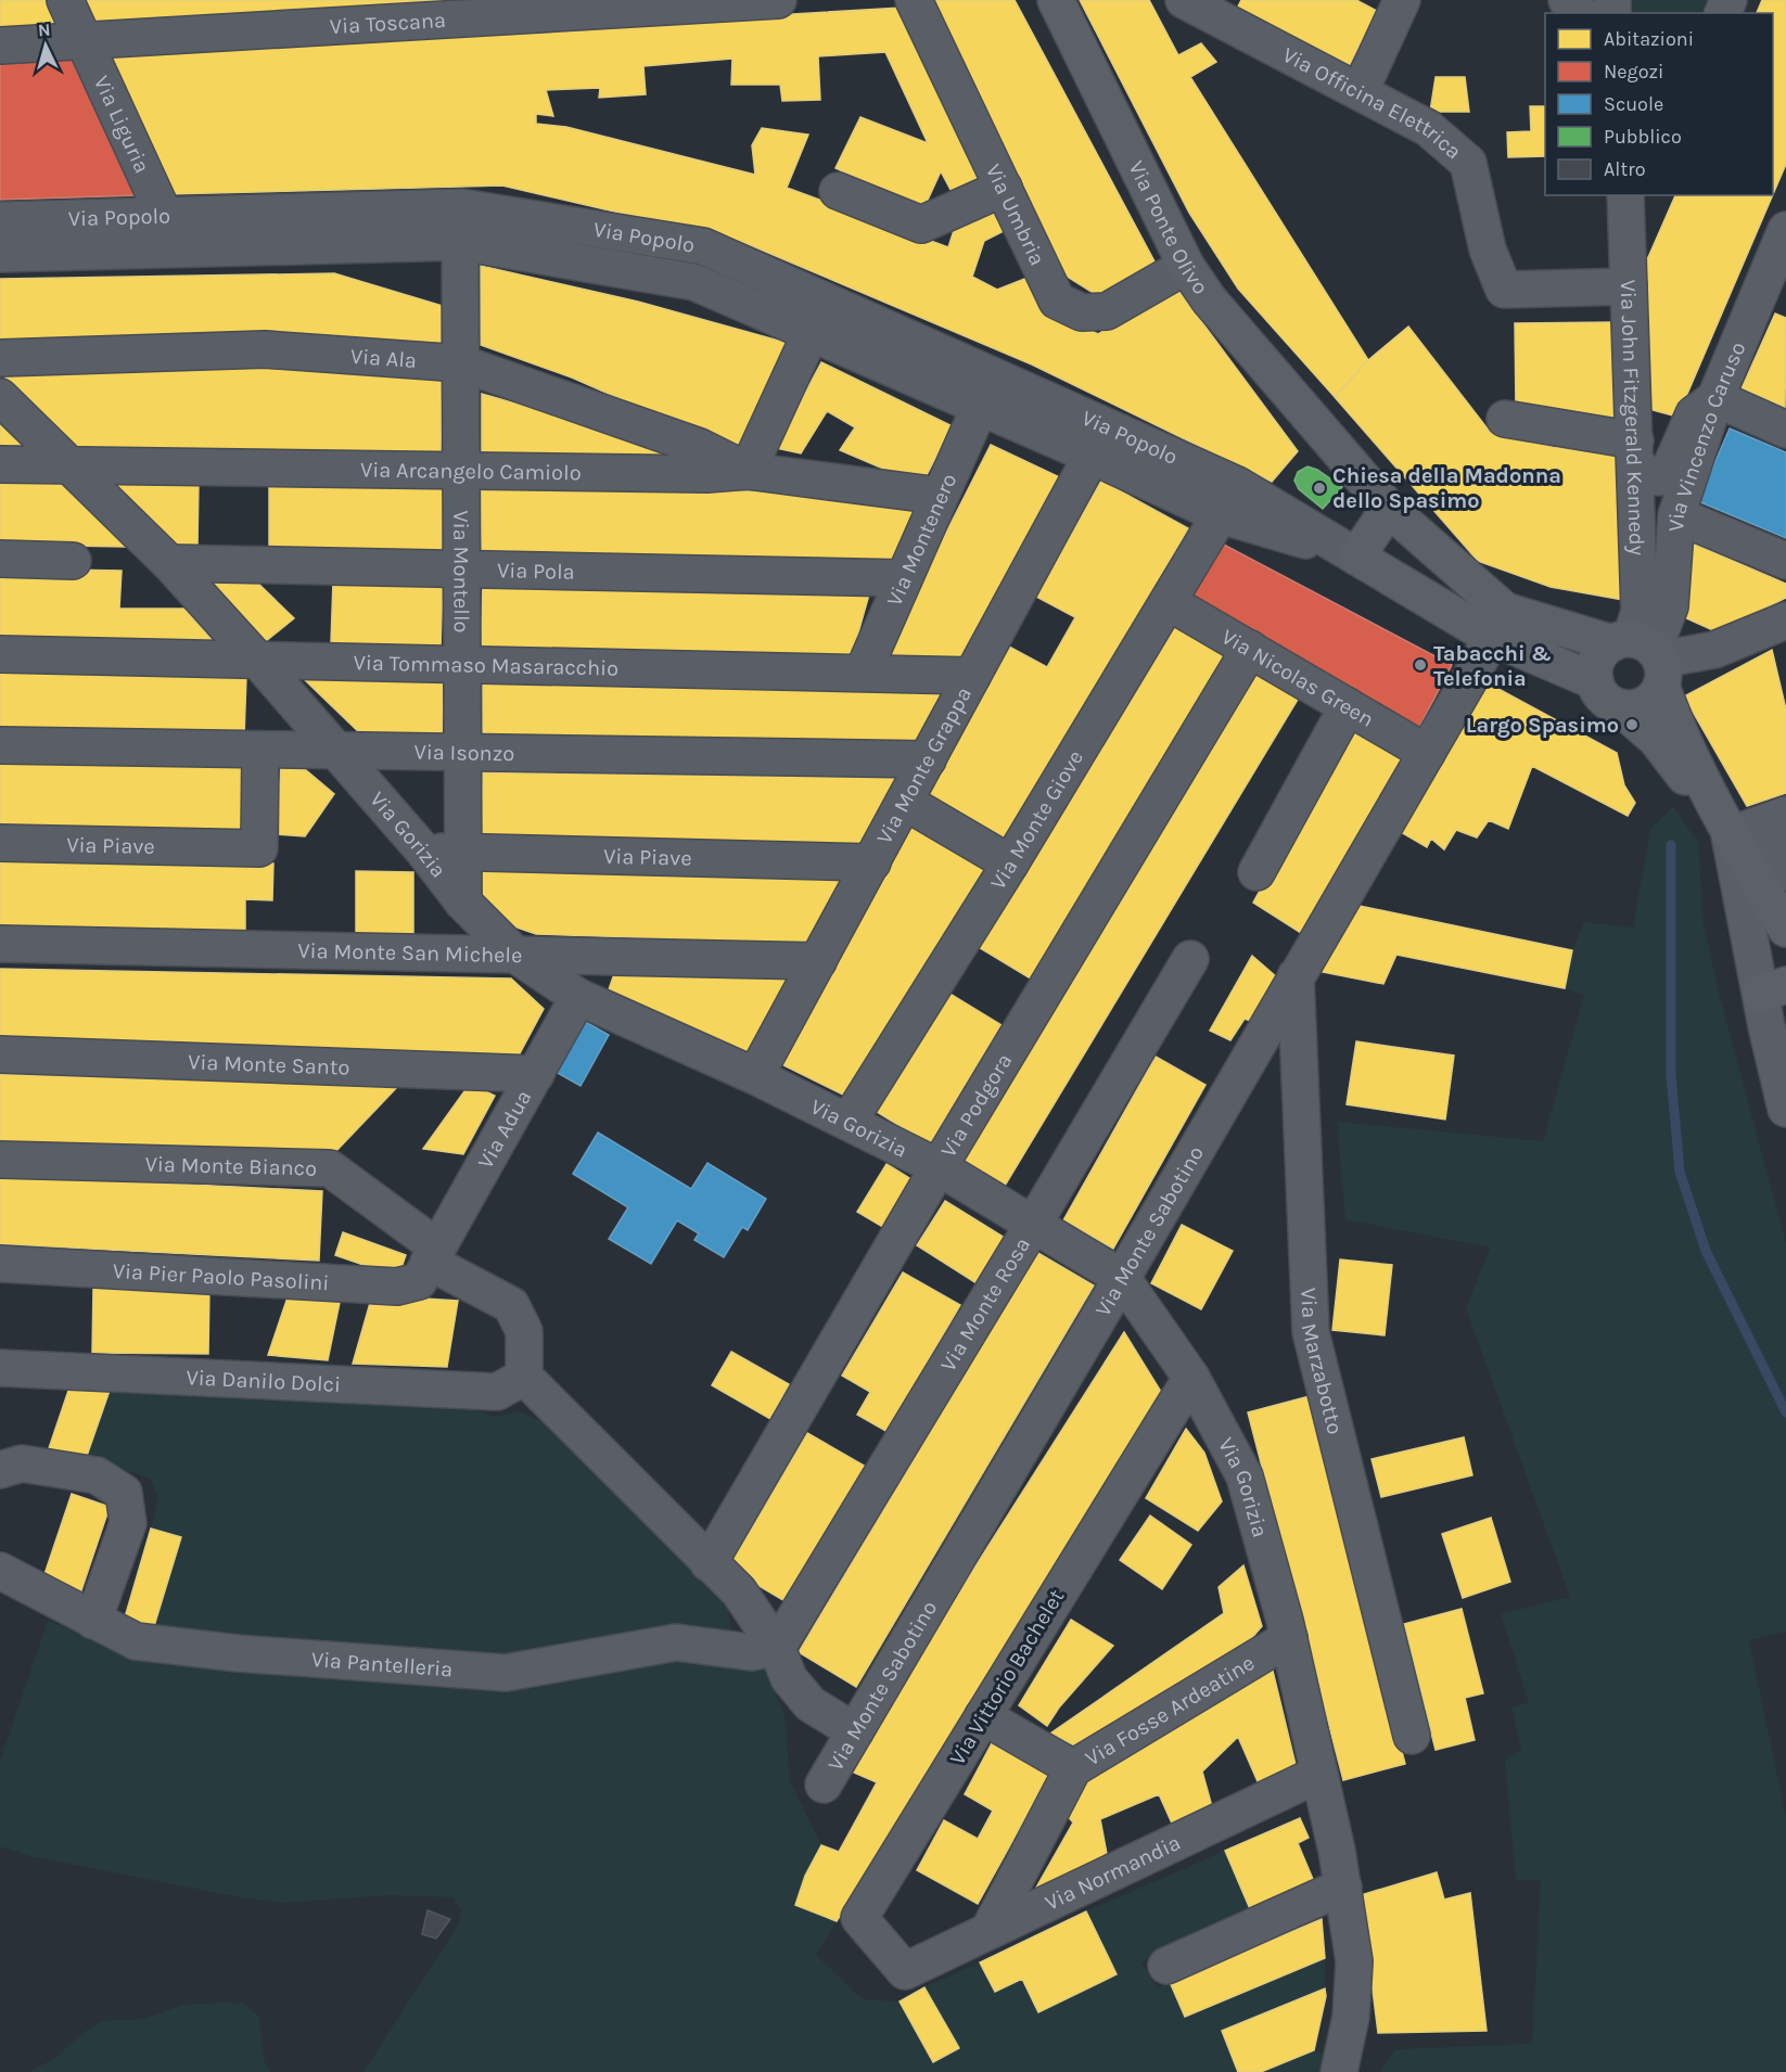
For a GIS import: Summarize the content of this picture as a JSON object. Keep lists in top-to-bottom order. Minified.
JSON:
{"streets":{"main road":["Via Ponte Olivo"],"street":["Via Toscana","Via Officina Elettrica","Via Liguria","Via Umbria","Via Popolo","Via Ala","Via John Fitzgerald Kennedy","Via Vincenzo Caruso","Via Arcangelo Camiolo","Via Montenero","Via Pola","Via Montello","Via Tommaso Masaracchio","Via Nicolas Green","Via Isonzo","Via Monte Grappa","Via Monte Giove","Via Gorizia","Via Piave","Via Monte San Michele","Via Monte Santo","Via Podgora","Via Adua","Via Monte Bianco","Via Monte Sabotino","Via Pier Paolo Pasolini","Via Monte Rosa","Via Marzabotto","Via Danilo Dolci","Via Pantelleria","Via Vittorio Bachelet","Via Fosse Ardeatine","Via Normandia"]},"crossings":[["Via Toscana","Via Liguria"],["Via Officina Elettrica","Via John Fitzgerald Kennedy"],["Via Liguria","Via Popolo"],["Via Umbria","Via Ponte Olivo"],["Via Popolo","Via Montenero"],["Via Popolo","Via Montello"],["Via Popolo","Via Monte Grappa"],["Via Popolo","Via Monte Giove"],["Via Ponte Olivo","Via Monte Sabotino"],["Via Ala","Via Arcangelo Camiolo"],["Via Ala","Via Montello"],["Via John Fitzgerald Kennedy","Via Vincenzo Caruso"],["Via Arcangelo Camiolo","Via Montenero"],["Via Arcangelo Camiolo","Via Montello"],["Via Arcangelo Camiolo","Via Gorizia"],["Via Montenero","Via Pola"],["Via Montenero","Via Tommaso Masaracchio"],["Via Pola","Via Montello"],["Via Pola","Via Gorizia"],["Via Montello","Via Tommaso Masaracchio"],["Via Montello","Via Isonzo"],["Via Montello","Via Gorizia"],["Via Montello","Via Piave"],["Via Tommaso Masaracchio","Via Monte Grappa"],["Via Tommaso Masaracchio","Via Gorizia"],["Via Nicolas Green","Via Monte Giove"],["Via Nicolas Green","Via Podgora"],["Via Nicolas Green","Via Monte Sabotino"],["Via Isonzo","Via Monte Grappa"],["Via Isonzo","Via Gorizia"],["Via Isonzo","Via Piave"],["Via Monte Grappa","Via Gorizia"],["Via Monte Grappa","Via Piave"],["Via Monte Grappa","Via Monte San Michele"],["Via Monte Giove","Via Gorizia"],["Via Gorizia","Via Piave"],["Via Gorizia","Via Monte San Michele"],["Via Gorizia","Via Podgora"],["Via Gorizia","Via Adua"],["Via Gorizia","Via Monte Sabotino"],["Via Gorizia","Via Monte Rosa"],["Via Gorizia","Via Vittorio Bachelet"],["Via Gorizia","Via Fosse Ardeatine"],["Via Gorizia","Via Normandia"],["Via Monte Santo","Via Adua"],["Via Adua","Via Monte Bianco"],["Via Adua","Via Pier Paolo Pasolini"],["Via Monte Bianco","Via Pier Paolo Pasolini"],["Via Monte Bianco","Via Danilo Dolci"],["Via Monte Sabotino","Via Marzabotto"],["Via Monte Rosa","Via Pantelleria"],["Via Vittorio Bachelet","Via Normandia"],["Via Fosse Ardeatine","Via Normandia"]],"places":["Chiesa della Madonna dello Spasimo","Tabacchi & Telefonia","Largo Spasimo"],"legend":["Abitazioni","Negozi","Scuole","Pubblico","Altro"],"north":"top"}
